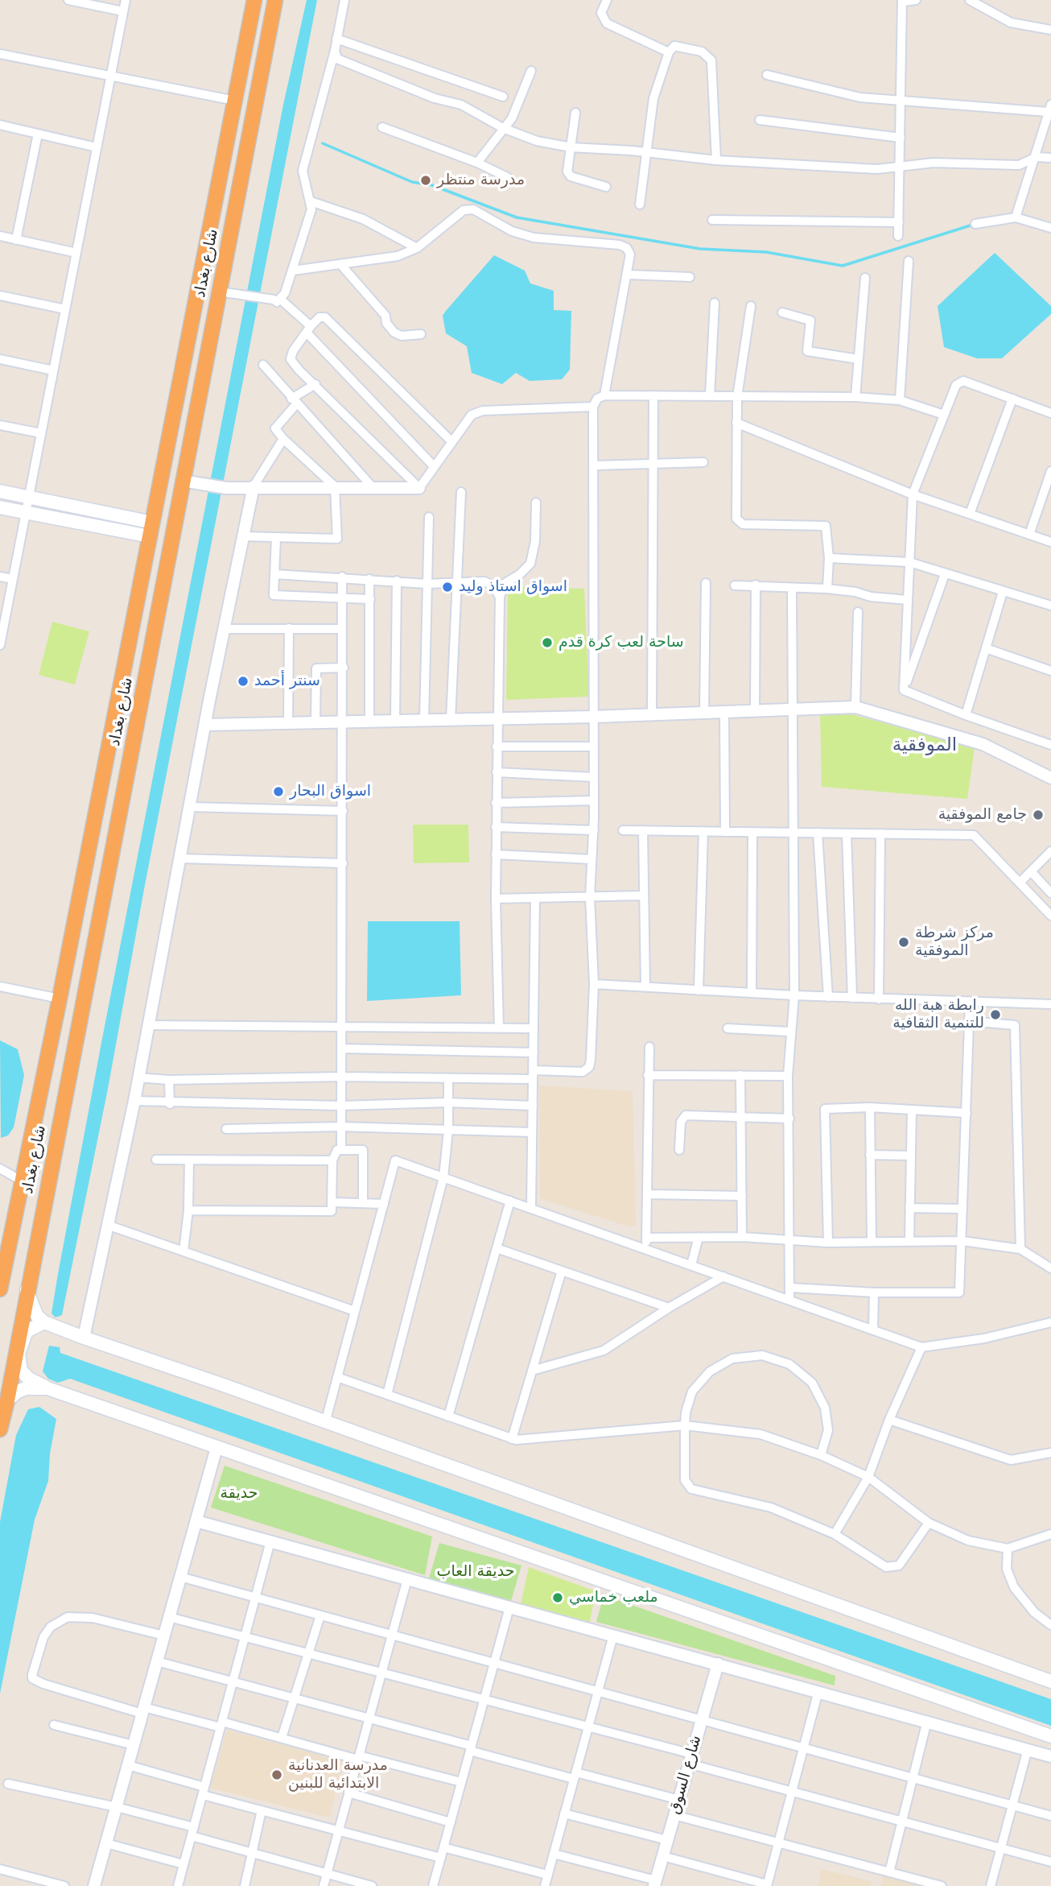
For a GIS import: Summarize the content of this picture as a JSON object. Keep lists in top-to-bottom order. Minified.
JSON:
{"streets":{"highway":["شارع بغداد"],"street":["شارع السوق"]},"districts":["الموفقية"],"parks":["حديقة","حديقة العاب"],"places":["مدرسة منتظر","اسواق استاذ وليد","ساحة لعب كرة قدم","سنتر أحمد","اسواق البحار","جامع الموفقية","مركز شرطة الموفقية","رابطة هبة الله للتنمية الثقافية","ملعب خماسي","مدرسة العدنانية الابتدائية للبنين"]}
